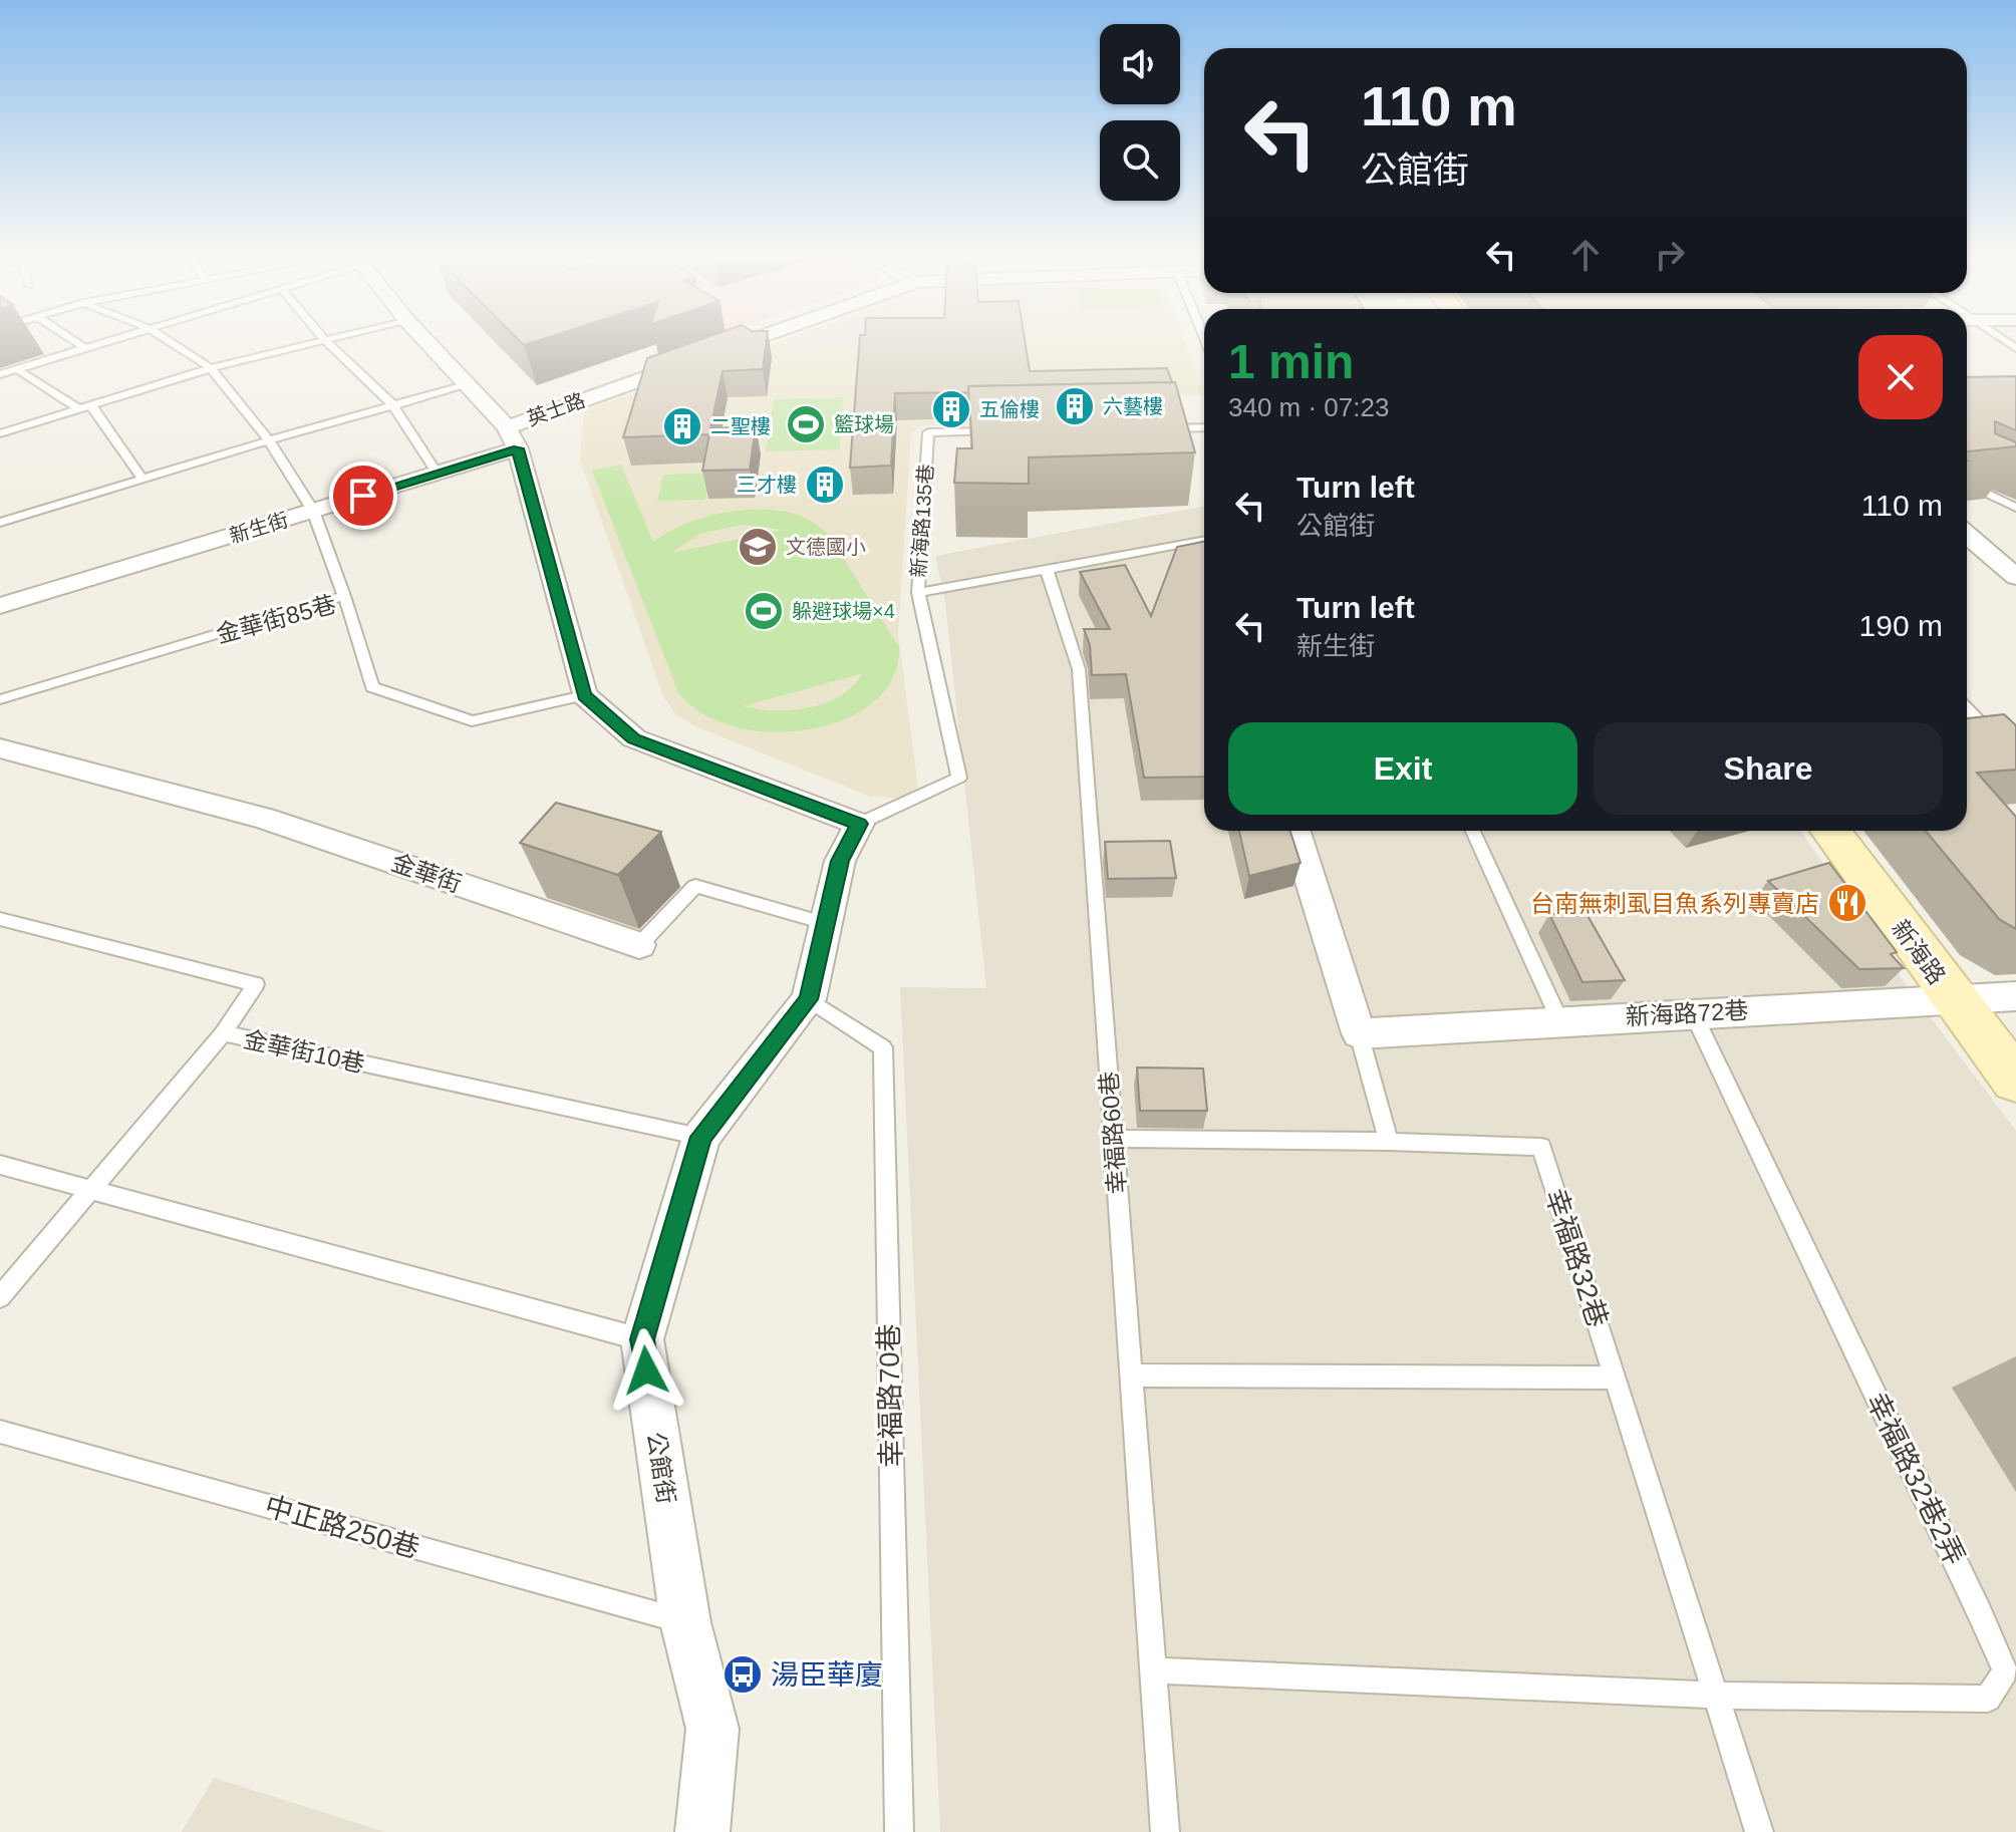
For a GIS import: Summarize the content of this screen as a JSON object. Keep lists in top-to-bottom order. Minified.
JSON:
{"streets":{"street":["英士路","新生街","金華街","新海路","新海路72巷","公館街"],"lane":["新海路135巷","金華街85巷","金華街10巷","幸福路60巷","幸福路32巷","幸福路70巷","幸福路32巷2弄","中正路250巷"]},"crossings":[["英士路","新生街"],["新海路135巷","公館街"],["金華街","公館街"],["新海路","新海路72巷"],["新海路72巷","幸福路32巷2弄"],["金華街10巷","公館街"],["幸福路32巷","幸福路32巷2弄"],["幸福路70巷","公館街"],["公館街","中正路250巷"]],"places":{"building":["六藝樓","五倫樓","二聖樓","三才樓"],"sports":["籃球場","躲避球場×4"],"school or university":["文德國小"],"restaurant":["台南無刺虱目魚系列專賣店"],"bus stop":["湯臣華廈"]},"page":{"turn":["110 m","公館街"],"heading":["1 min","340 m · 07:23"],"list":[{"name":"Turn left","note":"公館街","value":"110 m"},{"name":"Turn left","note":"新生街","value":"190 m"}],"buttons":["Exit","Share"]}}
